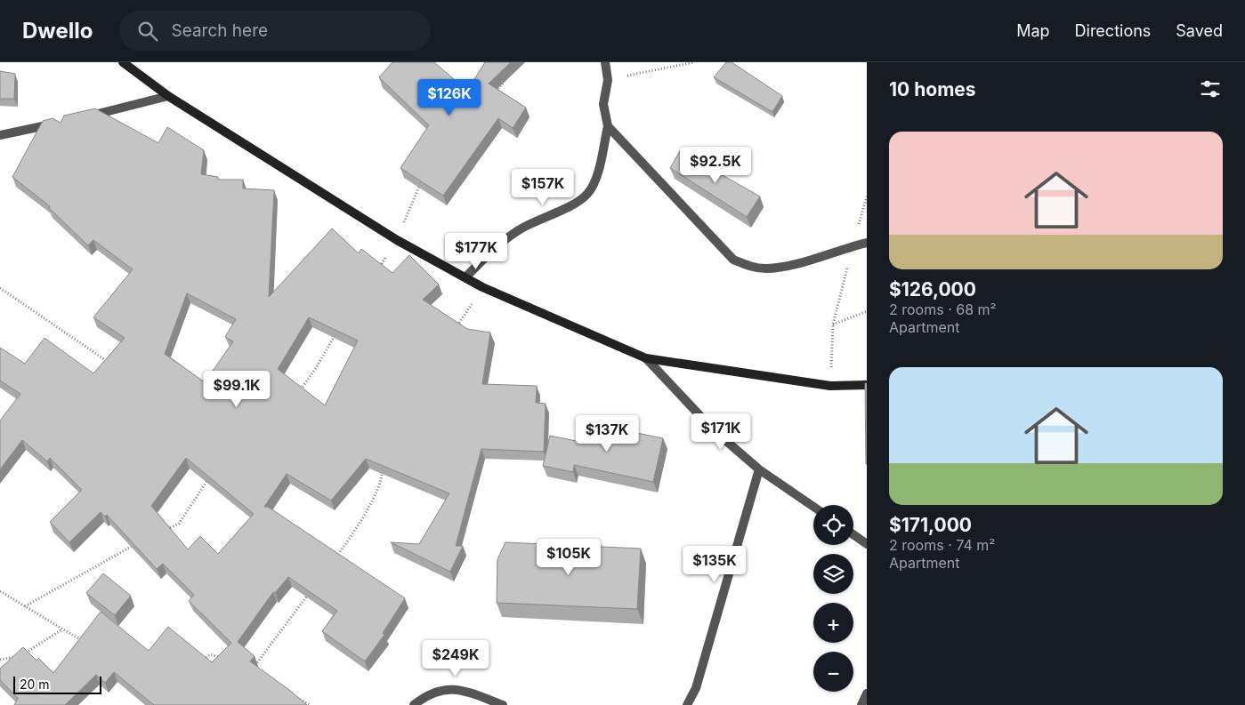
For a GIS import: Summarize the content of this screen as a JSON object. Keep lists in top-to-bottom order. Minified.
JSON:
{"scale_bar":"20 m","page":{"header":"Dwello","search":"Search here","nav":["Map","Directions","Saved"],"heading":"10 homes","price":["$126K","$92.5K","$157K","$177K","$99.1K","$171K","$137K","$105K","$135K","$249K"],"list":[{"name":"$126,000","note":"2 rooms · 68 m² · Apartment"},{"name":"$171,000","note":"2 rooms · 74 m² · Apartment"}],"map_buttons":["+","−"],"scale":"20 m"}}
